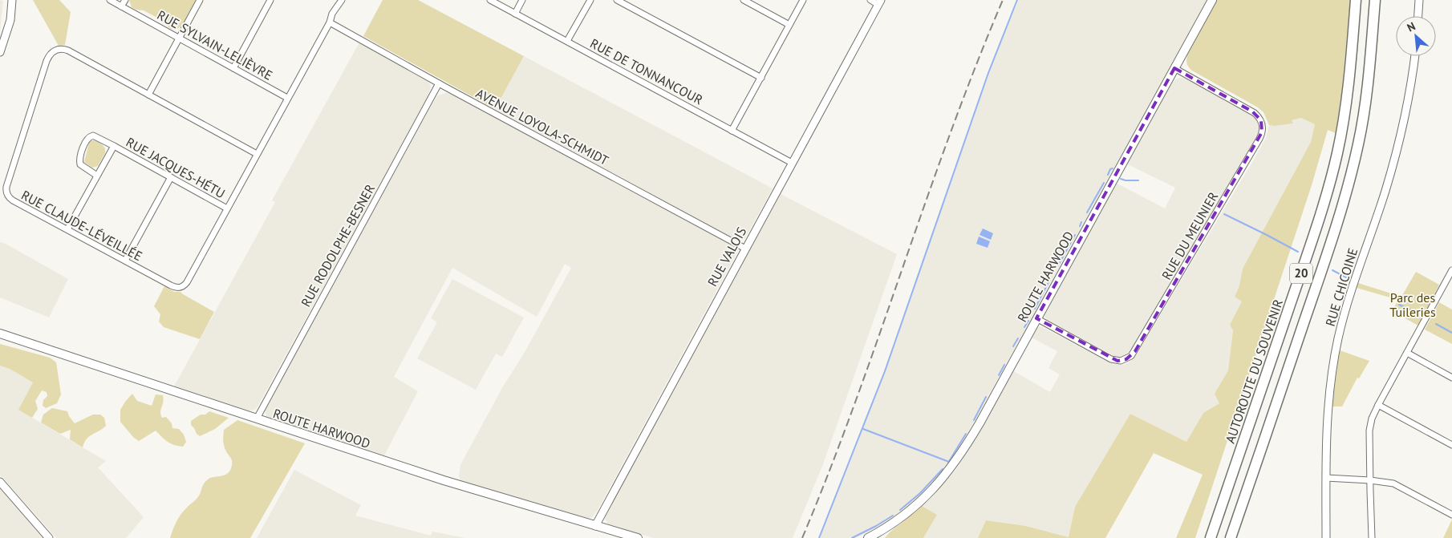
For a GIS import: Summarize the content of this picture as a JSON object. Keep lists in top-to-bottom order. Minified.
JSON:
{"streets":{"highway":["20","AUTOROUTE DU SOUVENIR"],"main road":["ROUTE HARWOOD"],"street":["RUE SYLVAIN-LELIÈVRE","RUE DE TONNANCOUR","AVENUE LOYOLA-SCHMIDT","RUE JACQUES-HÉTU","RUE CLAUDE-LÉVEILLÉE","RUE DU MEUNIER","RUE RODOLPHE-BESNER","RUE VALOIS","RUE CHICOINE"]},"crossings":[["RUE SYLVAIN-LELIÈVRE","RUE CLAUDE-LÉVEILLÉE"],["RUE DE TONNANCOUR","RUE VALOIS"],["AVENUE LOYOLA-SCHMIDT","RUE CLAUDE-LÉVEILLÉE"],["AVENUE LOYOLA-SCHMIDT","RUE RODOLPHE-BESNER"],["AVENUE LOYOLA-SCHMIDT","RUE VALOIS"],["RUE JACQUES-HÉTU","RUE CLAUDE-LÉVEILLÉE"],["RUE DU MEUNIER","ROUTE HARWOOD"],["RUE RODOLPHE-BESNER","ROUTE HARWOOD"],["RUE VALOIS","ROUTE HARWOOD"]],"parks":["Parc des Tuileries"],"north":"top left"}
